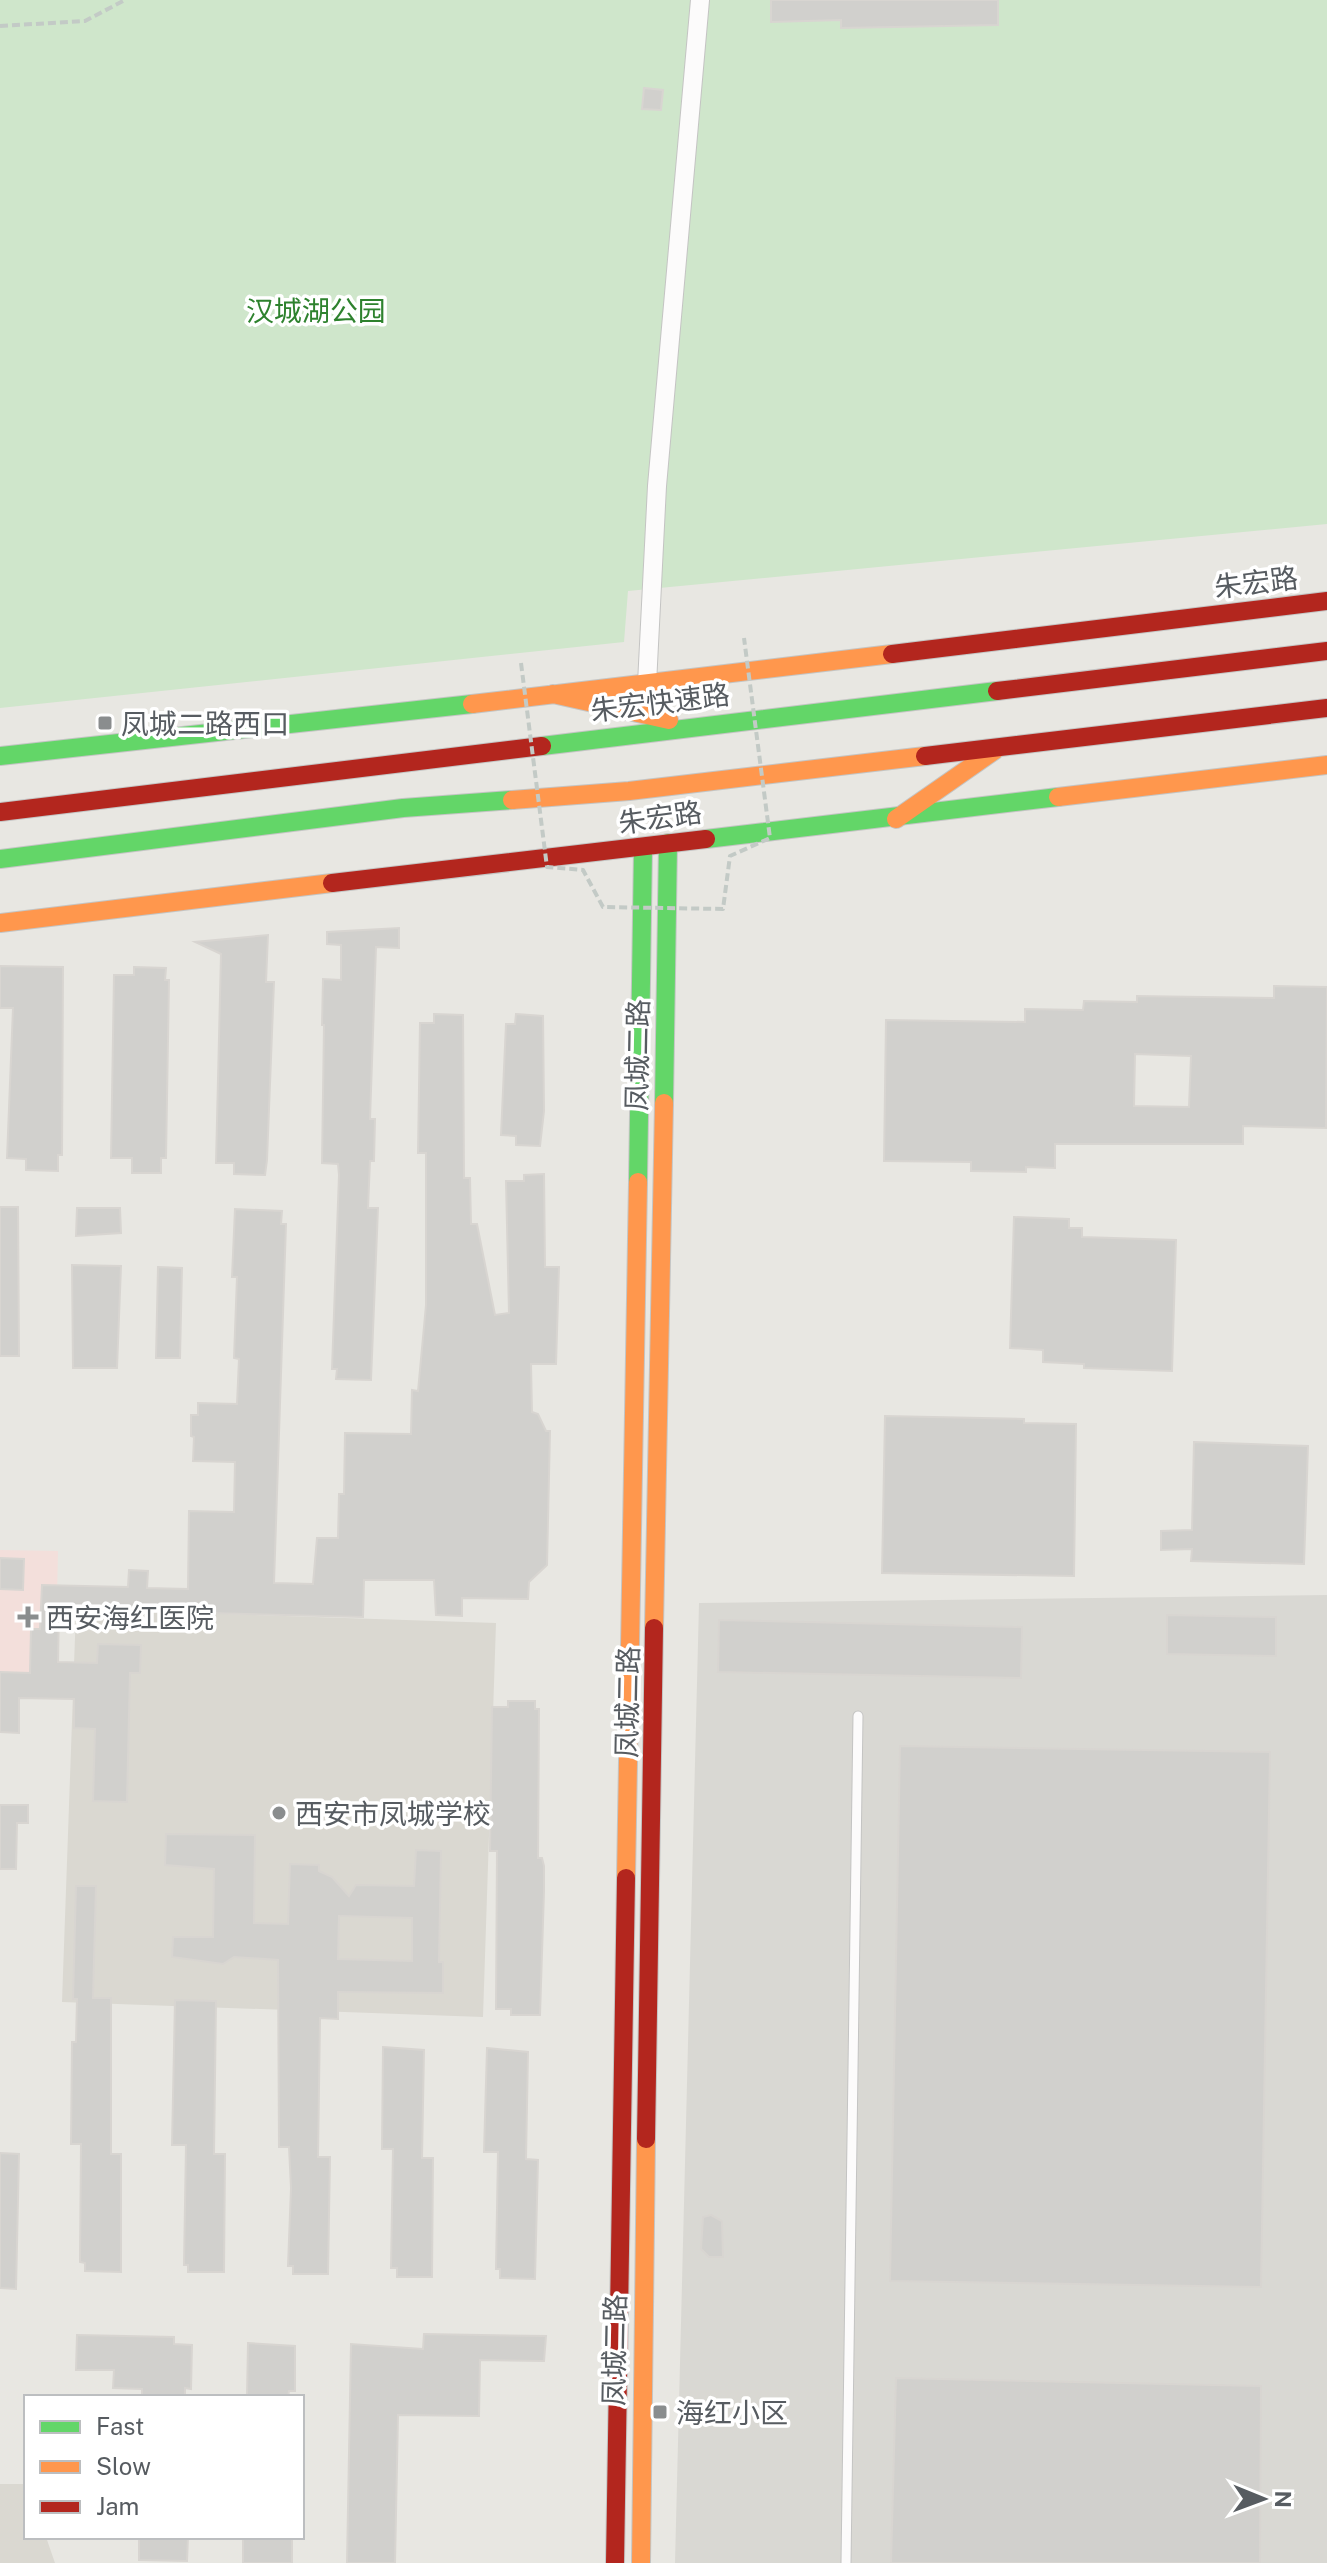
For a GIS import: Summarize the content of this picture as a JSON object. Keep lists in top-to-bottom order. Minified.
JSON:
{"streets":{"main road":["朱宏路","朱宏快速路","凤城二路"]},"crossings":[["朱宏路","凤城二路"]],"parks":["汉城湖公园"],"places":{"transit":["凤城二路西口","海红小区"],"health":["西安海红医院"],"other":["西安市凤城学校"]},"legend":["Fast","Slow","Jam"],"north":"right"}
